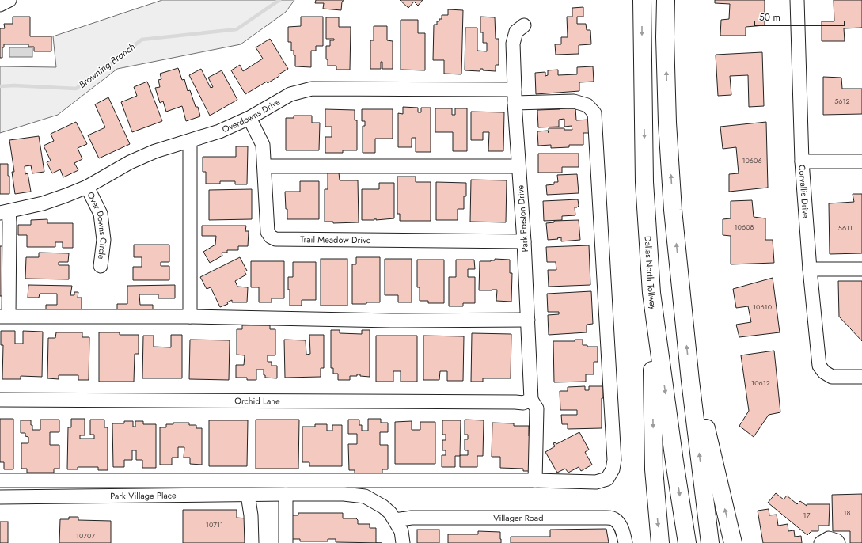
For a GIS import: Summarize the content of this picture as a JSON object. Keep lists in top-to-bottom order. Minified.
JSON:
{"streets":{"highway":["Dallas North Tollway"],"street":["Overdowns Drive","Corvallis Drive","Park Preston Drive","Over Downs Circle","Trail Meadow Drive","Orchid Lane","Park Village Place","Villager Road"]},"crossings":[["Overdowns Drive","Park Preston Drive"],["Overdowns Drive","Over Downs Circle"],["Overdowns Drive","Trail Meadow Drive"],["Park Preston Drive","Trail Meadow Drive"],["Park Preston Drive","Orchid Lane"],["Park Village Place","Villager Road"]],"water":["Browning Branch"],"house_numbers":["5612","10606","10608","5611","10610","10612","18","17","10711","10707"],"scale_bar":"50 m"}
